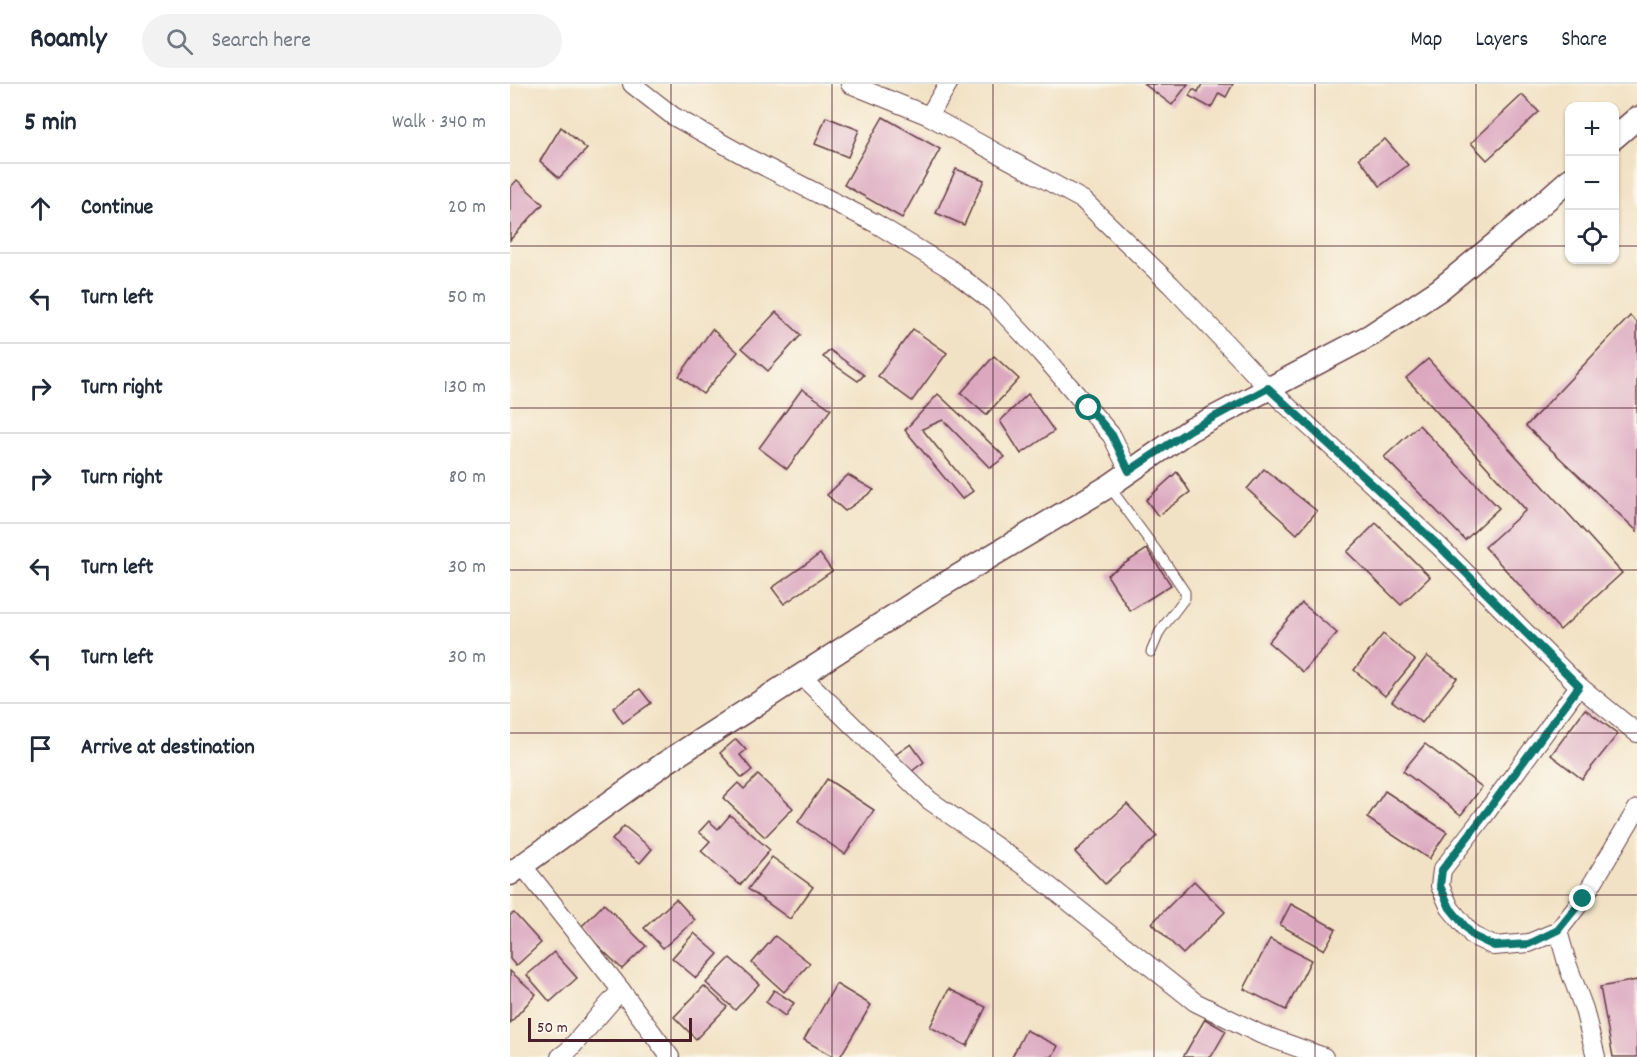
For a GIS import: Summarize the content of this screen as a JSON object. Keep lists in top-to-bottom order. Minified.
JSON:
{"scale_bar":"50 m","page":{"header":"Roamly","search":"Search here","nav":["Map","Layers","Share"],"heading":["5 min","Walk · 340 m"],"map_buttons":["+","−"],"list":[["Continue","20 m"],["Turn left","50 m"],["Turn right","130 m"],["Turn right","80 m"],["Turn left","30 m"],["Turn left","30 m"],"Arrive at destination"],"scale":"50 m"}}
